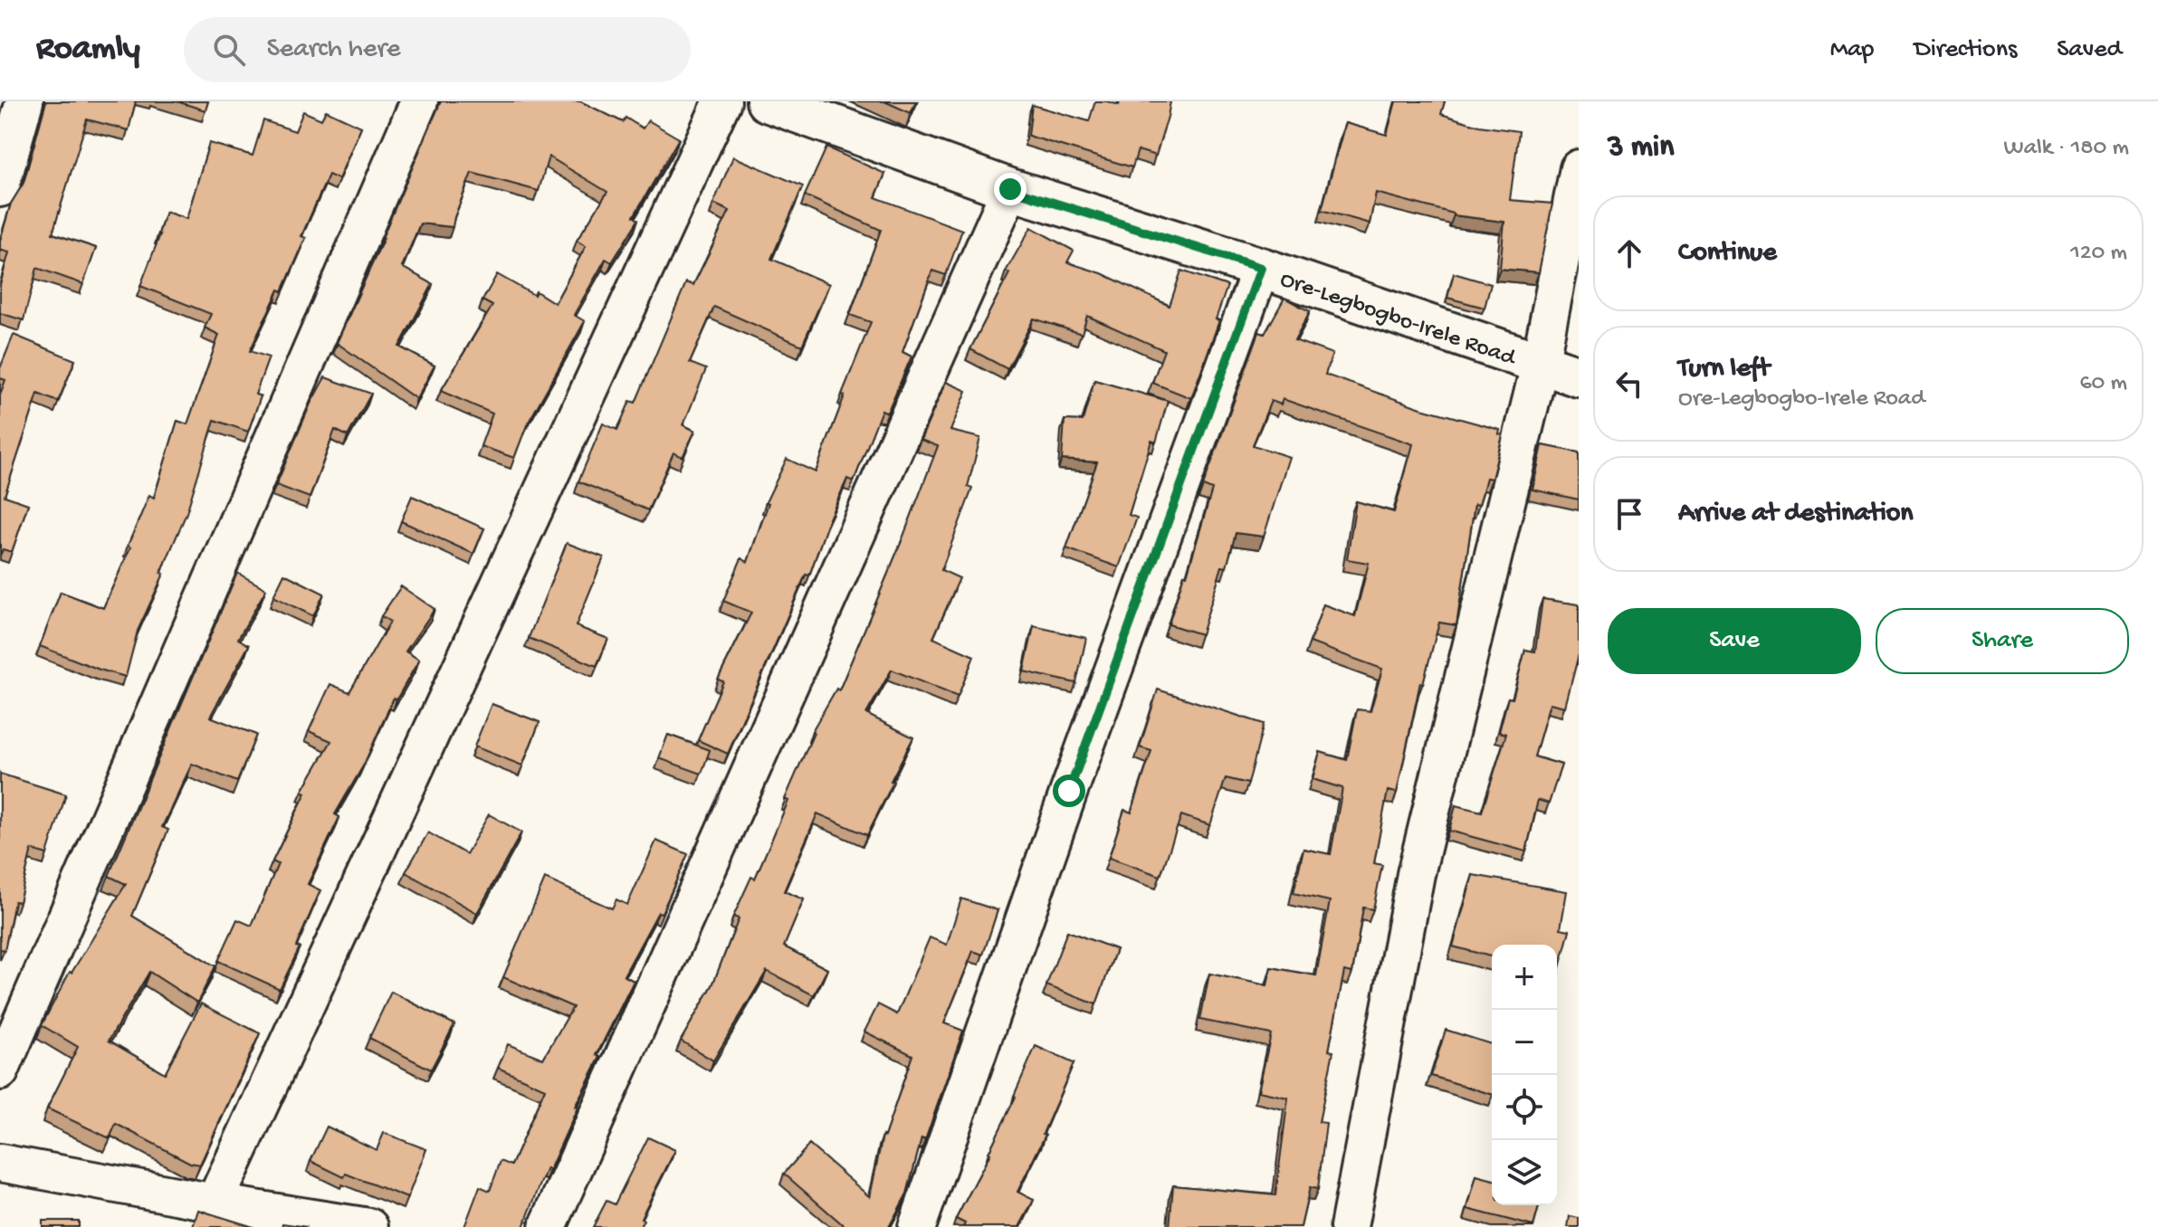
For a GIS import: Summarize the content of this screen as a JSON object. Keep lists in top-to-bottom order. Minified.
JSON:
{"streets":{"main road":["Ore-Legbogbo-Irele Road"]},"page":{"header":"Roamly","search":"Search here","nav":["Map","Directions","Saved"],"heading":["3 min","Walk · 180 m"],"list":[["Continue","120 m"],["Turn left","Ore-Legbogbo-Irele Road","60 m"],"Arrive at destination"],"buttons":["Save","Share"],"map_buttons":["+","−"]}}
